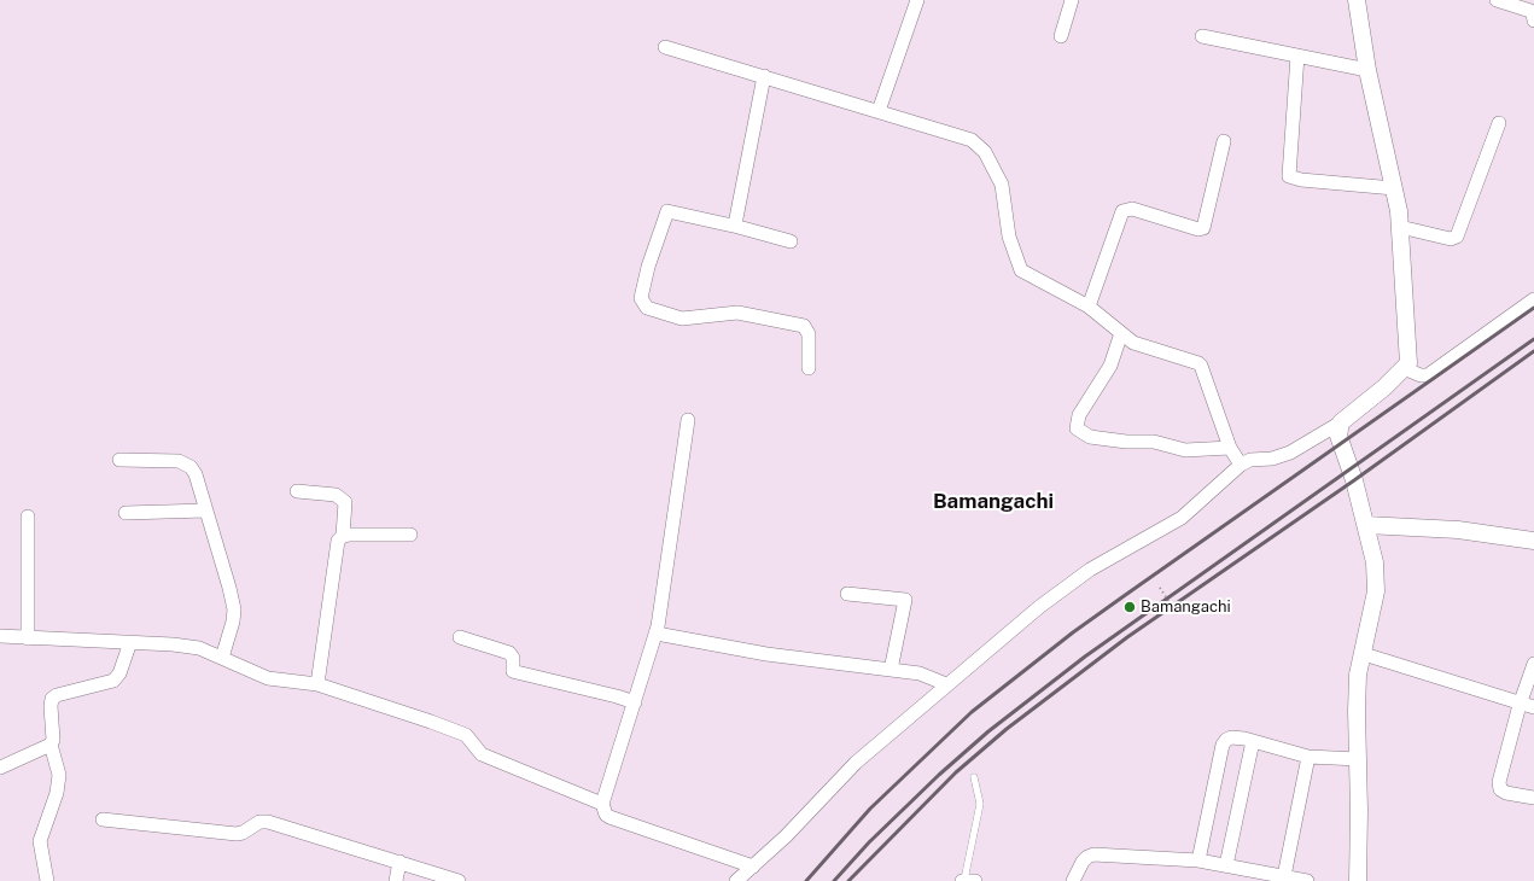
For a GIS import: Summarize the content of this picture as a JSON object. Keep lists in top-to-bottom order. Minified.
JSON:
{"districts":["Bamangachi"],"places":["Bamangachi"]}
